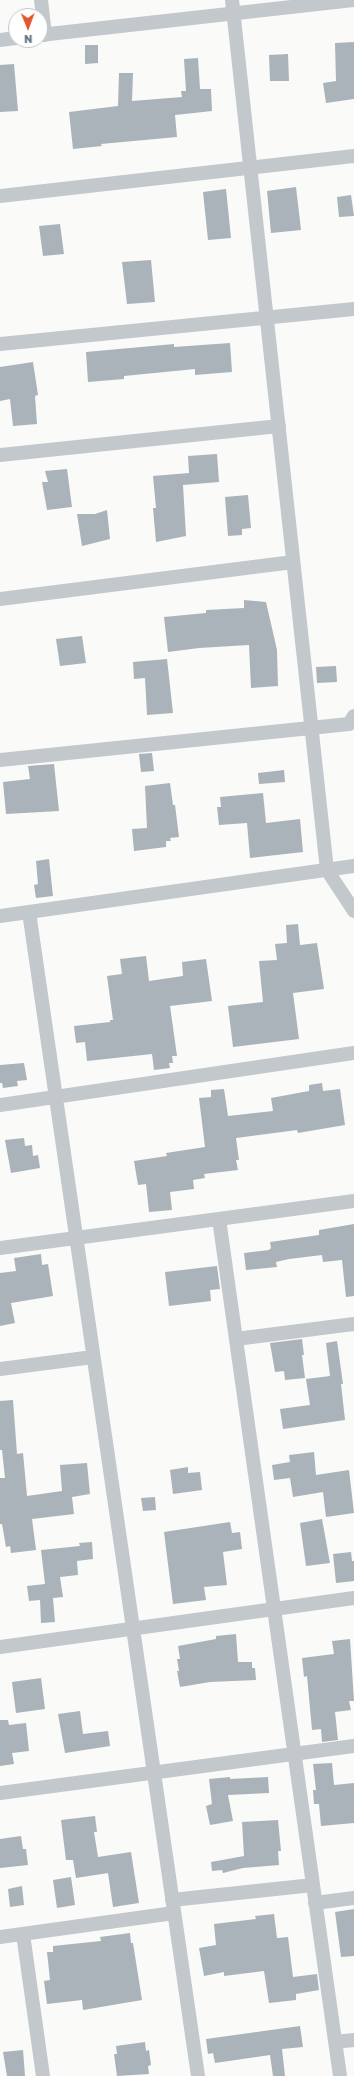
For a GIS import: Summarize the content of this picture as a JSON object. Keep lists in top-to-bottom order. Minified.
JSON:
{"north":"bottom"}
